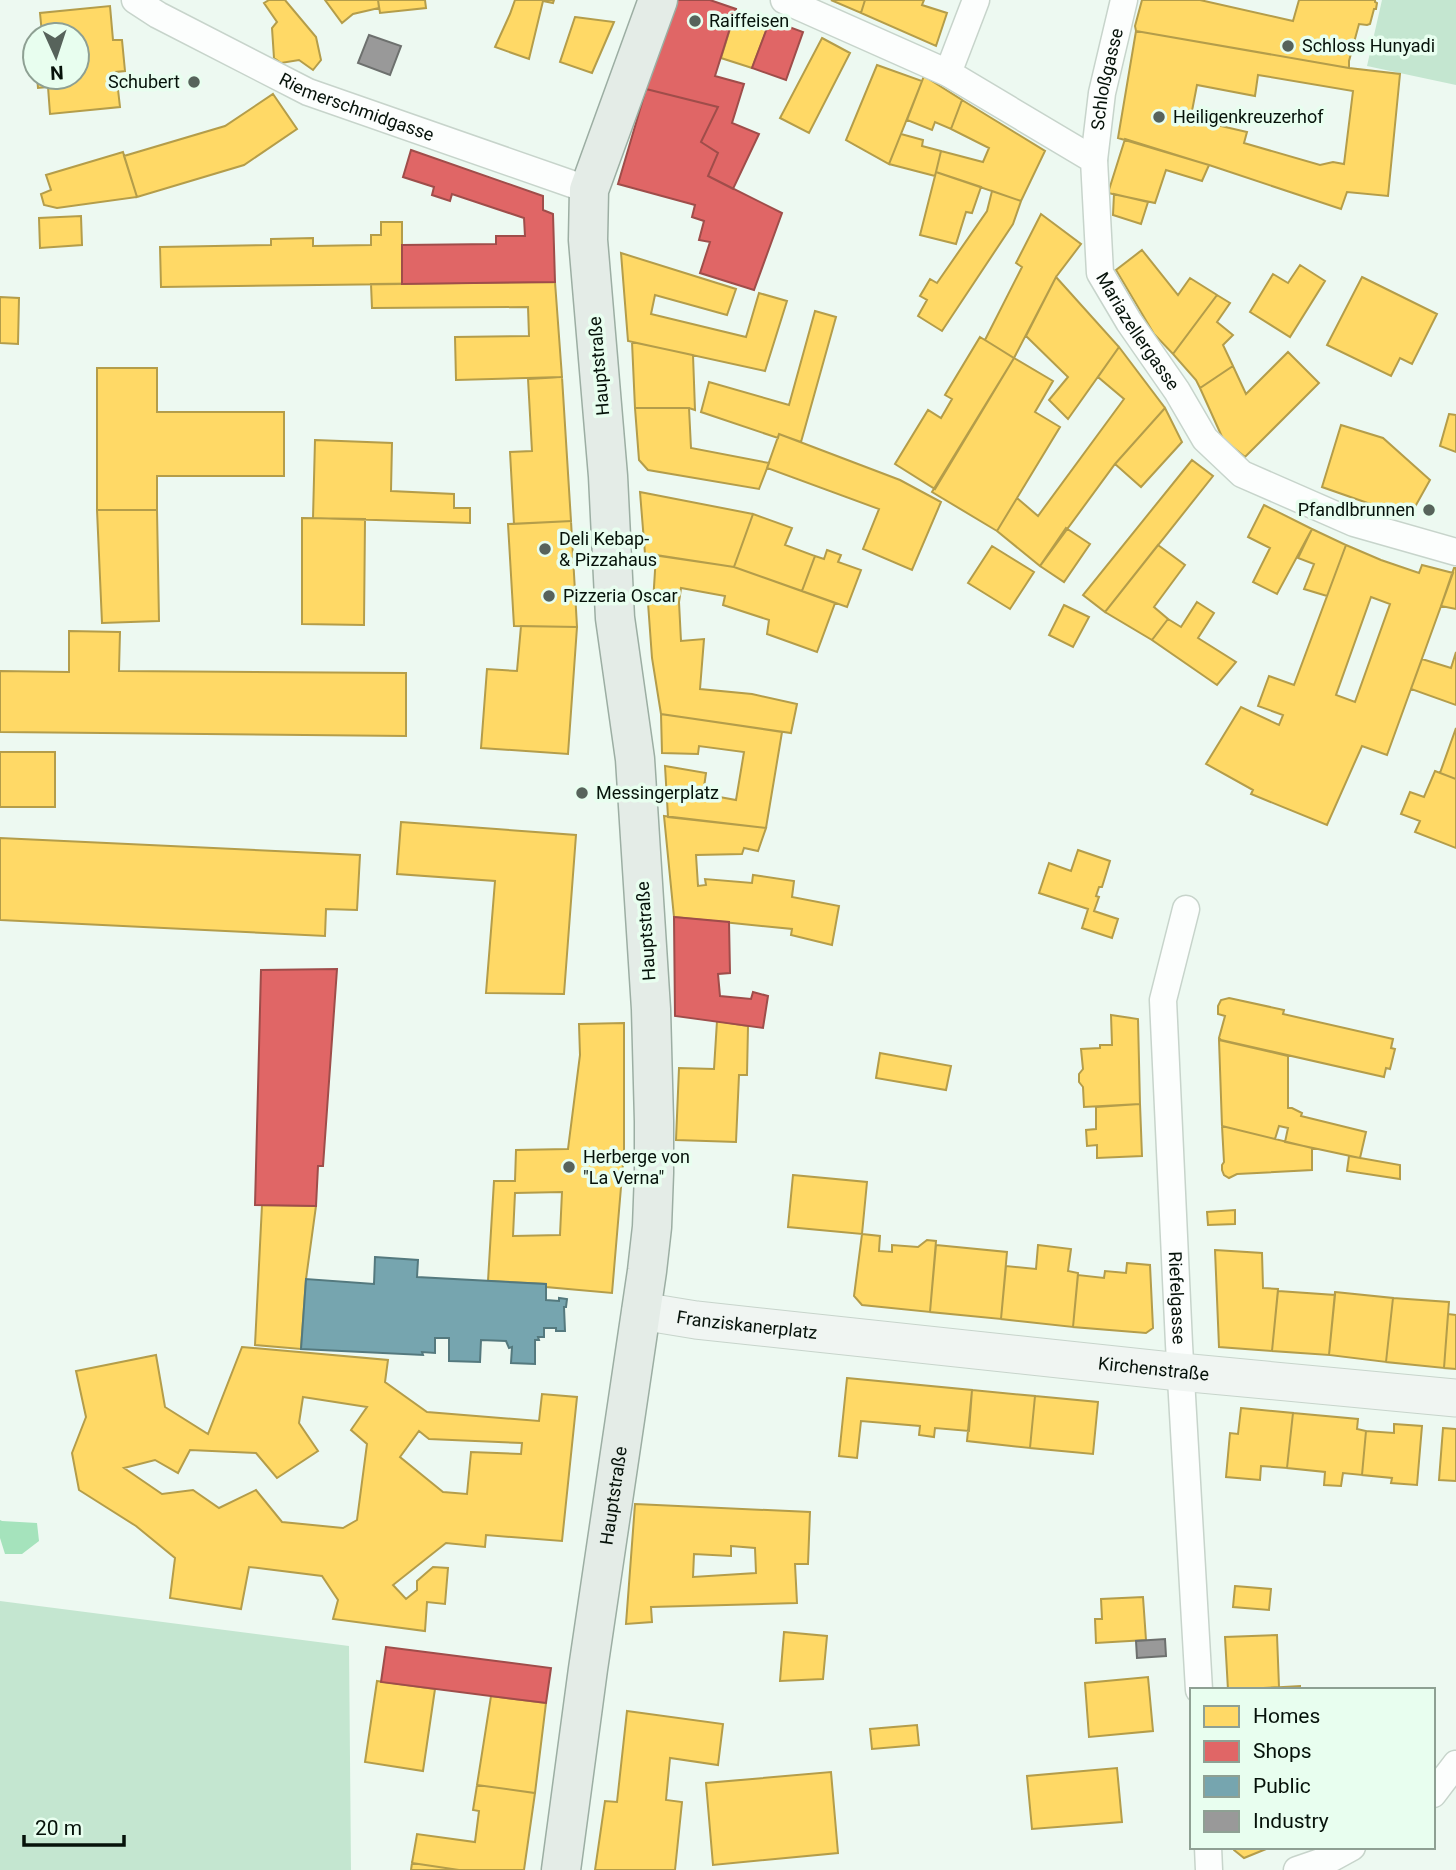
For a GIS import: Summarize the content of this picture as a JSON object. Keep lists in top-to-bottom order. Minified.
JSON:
{"streets":{"main road":["Hauptstraße","Franziskanerplatz","Kirchenstraße"],"street":["Schloßgasse","Riemerschmidgasse","Mariazellergasse","Riefelgasse"]},"crossings":[["Schloßgasse","Mariazellergasse"],["Riemerschmidgasse","Hauptstraße"],["Hauptstraße","Franziskanerplatz"],["Riefelgasse","Kirchenstraße"],["Franziskanerplatz","Kirchenstraße"]],"places":["Raiffeisen","Schloss Hunyadi","Schubert","Heiligenkreuzerhof","Pfandlbrunnen","Deli Kebap- & Pizzahaus","Pizzeria Oscar","Messingerplatz","Herberge von \"La Verna\""],"legend":["Homes","Shops","Public","Industry"],"scale_bar":"20 m","north":"bottom"}
